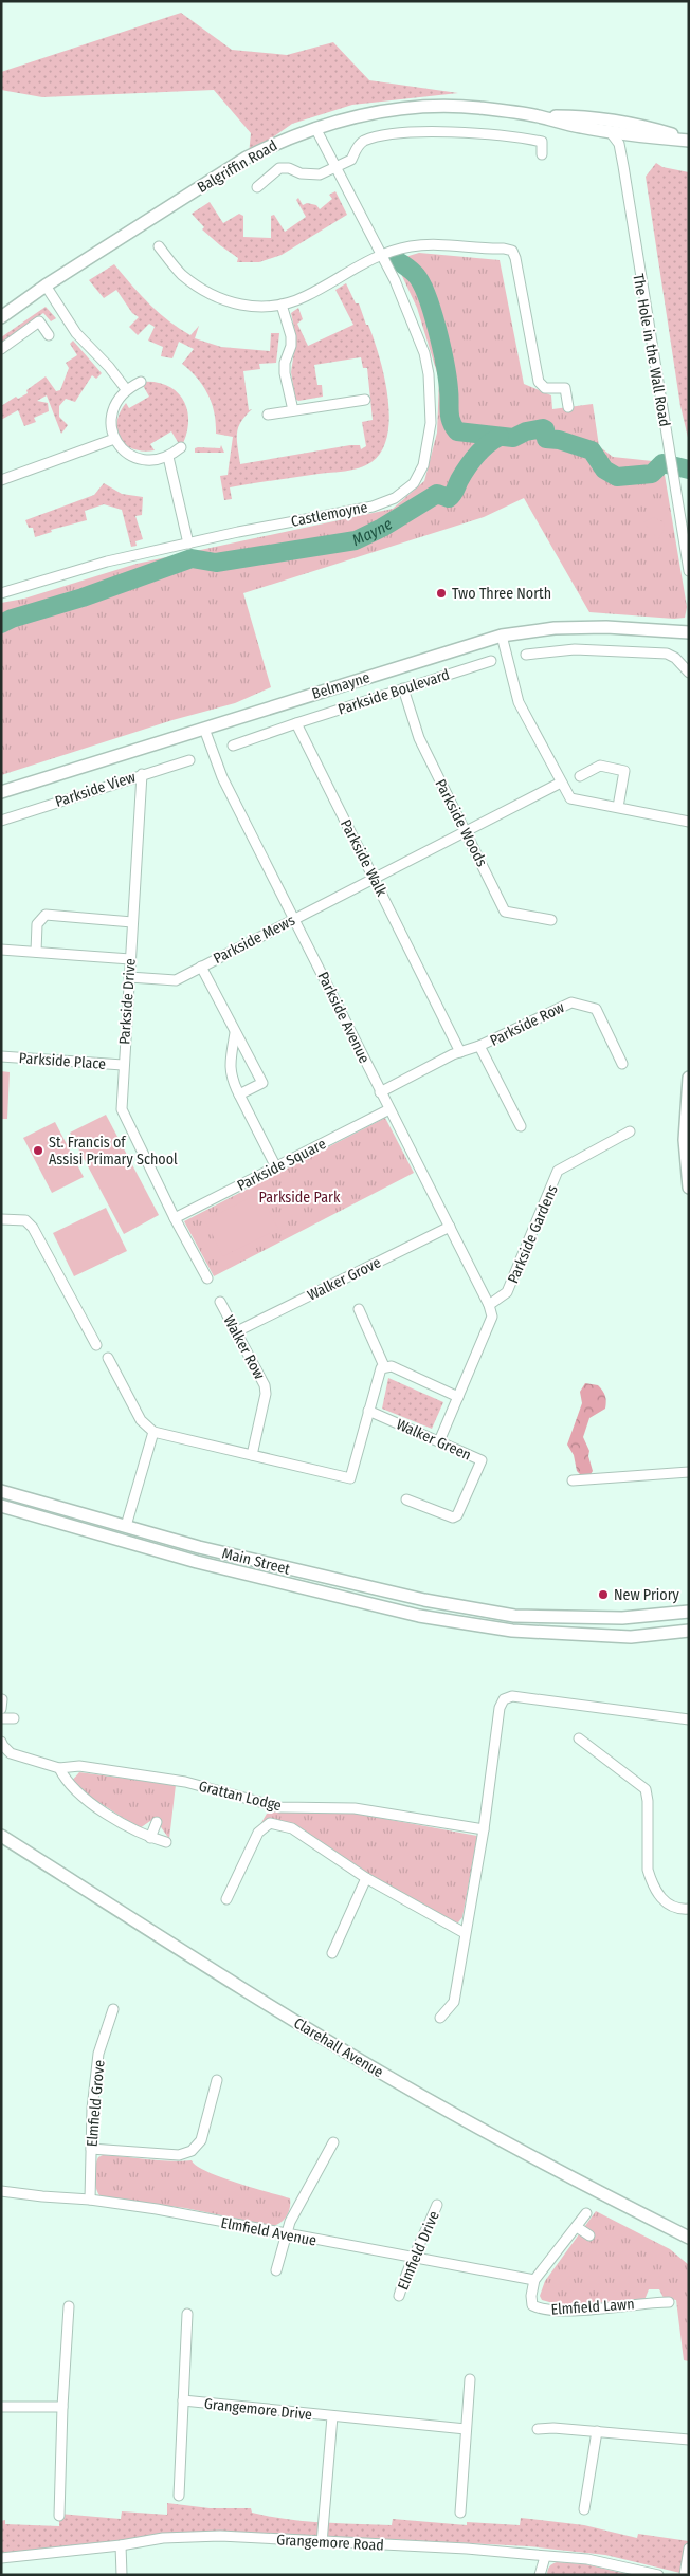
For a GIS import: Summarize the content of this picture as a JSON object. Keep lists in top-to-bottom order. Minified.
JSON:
{"streets":{"street":["Balgriffin Road","The Hole in the Wall Road","Castlemoyne","Belmayne","Parkside Boulevard","Parkside View","Parkside Woods","Parkside Walk","Parkside Mews","Parkside Drive","Parkside Avenue","Parkside Row","Parkside Place","Parkside Square","Parkside Gardens","Walker Grove","Walker Row","Walker Green","Main Street","Grattan Lodge","Clarehall Avenue","Elmfield Grove","Elmfield Avenue","Elmfield Drive","Elmfield Lawn","Grangemore Drive","Grangemore Road"]},"crossings":[["Balgriffin Road","The Hole in the Wall Road"],["Balgriffin Road","Castlemoyne"],["Belmayne","Parkside Avenue"],["Parkside Boulevard","Parkside Woods"],["Parkside Boulevard","Parkside Walk"],["Parkside View","Parkside Drive"],["Parkside Woods","Parkside Mews"],["Parkside Walk","Parkside Mews"],["Parkside Walk","Parkside Row"],["Parkside Mews","Parkside Drive"],["Parkside Mews","Parkside Avenue"],["Parkside Drive","Parkside Place"],["Parkside Drive","Parkside Square"],["Parkside Avenue","Parkside Square"],["Parkside Avenue","Parkside Gardens"],["Parkside Avenue","Walker Grove"],["Walker Grove","Walker Row"],["Elmfield Grove","Elmfield Avenue"],["Elmfield Avenue","Elmfield Drive"],["Elmfield Avenue","Elmfield Lawn"],["Grangemore Drive","Grangemore Road"]],"water":["Mayne"],"parks":["Parkside Park"],"places":["Two Three North","St. Francis of Assisi Primary School","New Priory"]}
